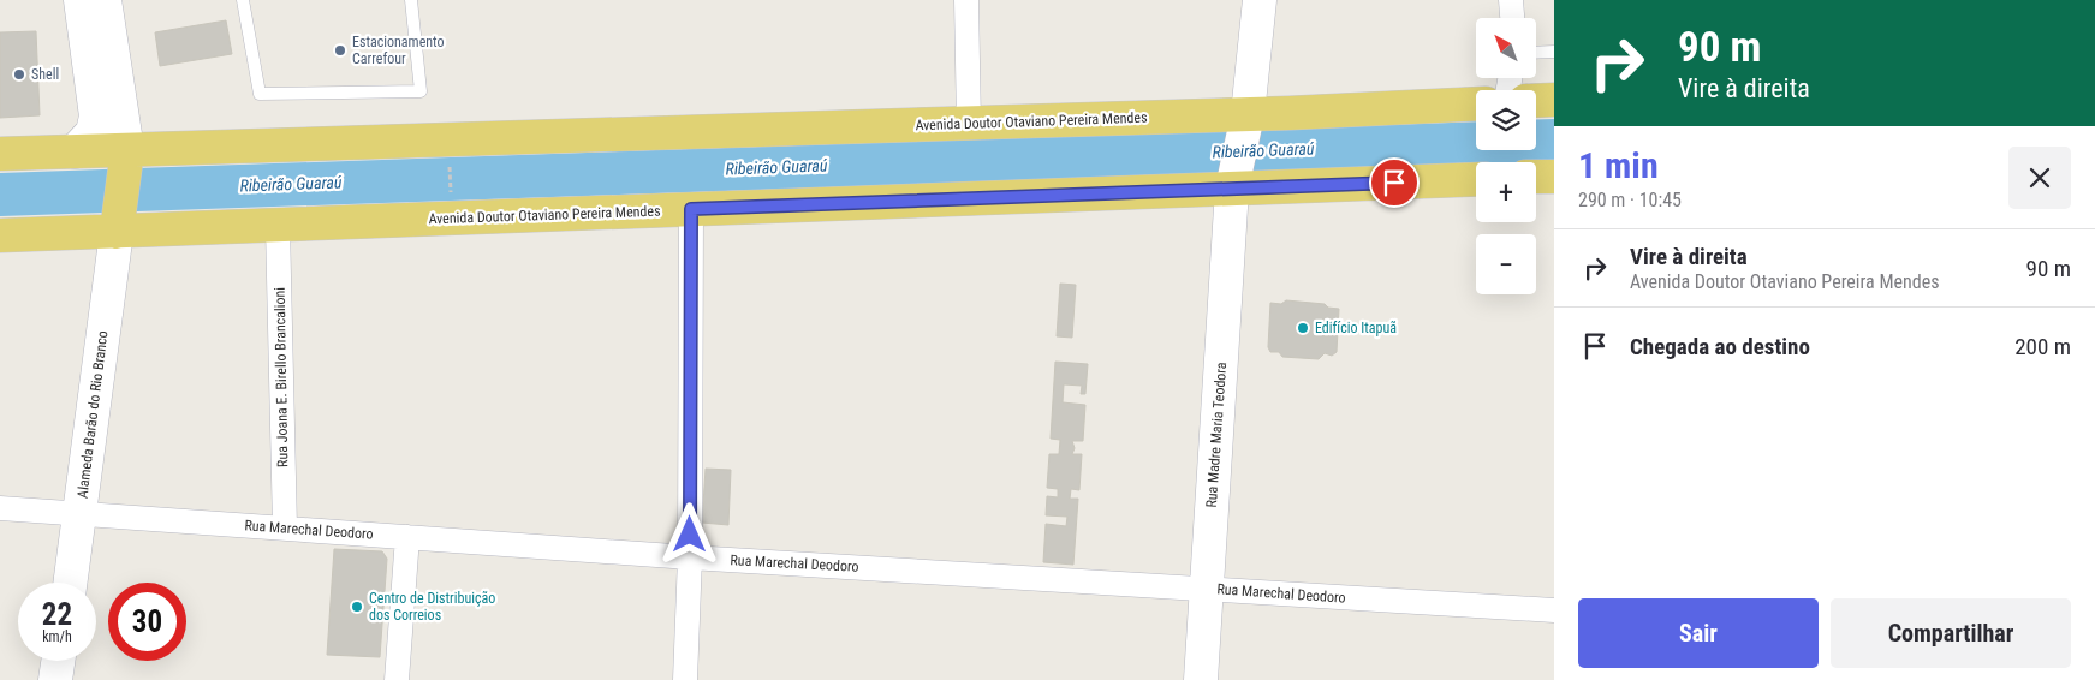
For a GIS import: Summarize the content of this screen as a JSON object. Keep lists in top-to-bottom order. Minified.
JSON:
{"streets":{"main road":["Avenida Doutor Otaviano Pereira Mendes"],"street":["Rua Joana E. Birello Brancalioni","Alameda Barão do Rio Branco","Rua Madre Maria Teodora","Rua Marechal Deodoro"]},"crossings":[["Avenida Doutor Otaviano Pereira Mendes","Rua Joana E. Birello Brancalioni"],["Avenida Doutor Otaviano Pereira Mendes","Alameda Barão do Rio Branco"],["Avenida Doutor Otaviano Pereira Mendes","Rua Madre Maria Teodora"],["Rua Joana E. Birello Brancalioni","Rua Marechal Deodoro"],["Alameda Barão do Rio Branco","Rua Marechal Deodoro"],["Rua Madre Maria Teodora","Rua Marechal Deodoro"]],"water":["Ribeirão Guaraú"],"places":["Estacionamento Carrefour","Shell","Edifício Itapuã","Centro de Distribuição dos Correios"],"north":"top left","page":{"turn":["90 m","Vire à direita"],"map_buttons":["+","−"],"heading":["1 min","290 m · 10:45"],"list":[{"name":"Vire à direita","note":"Avenida Doutor Otaviano Pereira Mendes","value":"90 m"},{"name":"Chegada ao destino","value":"200 m"}],"speed":"22 km/h","limit":"30","buttons":["Sair","Compartilhar"]}}
